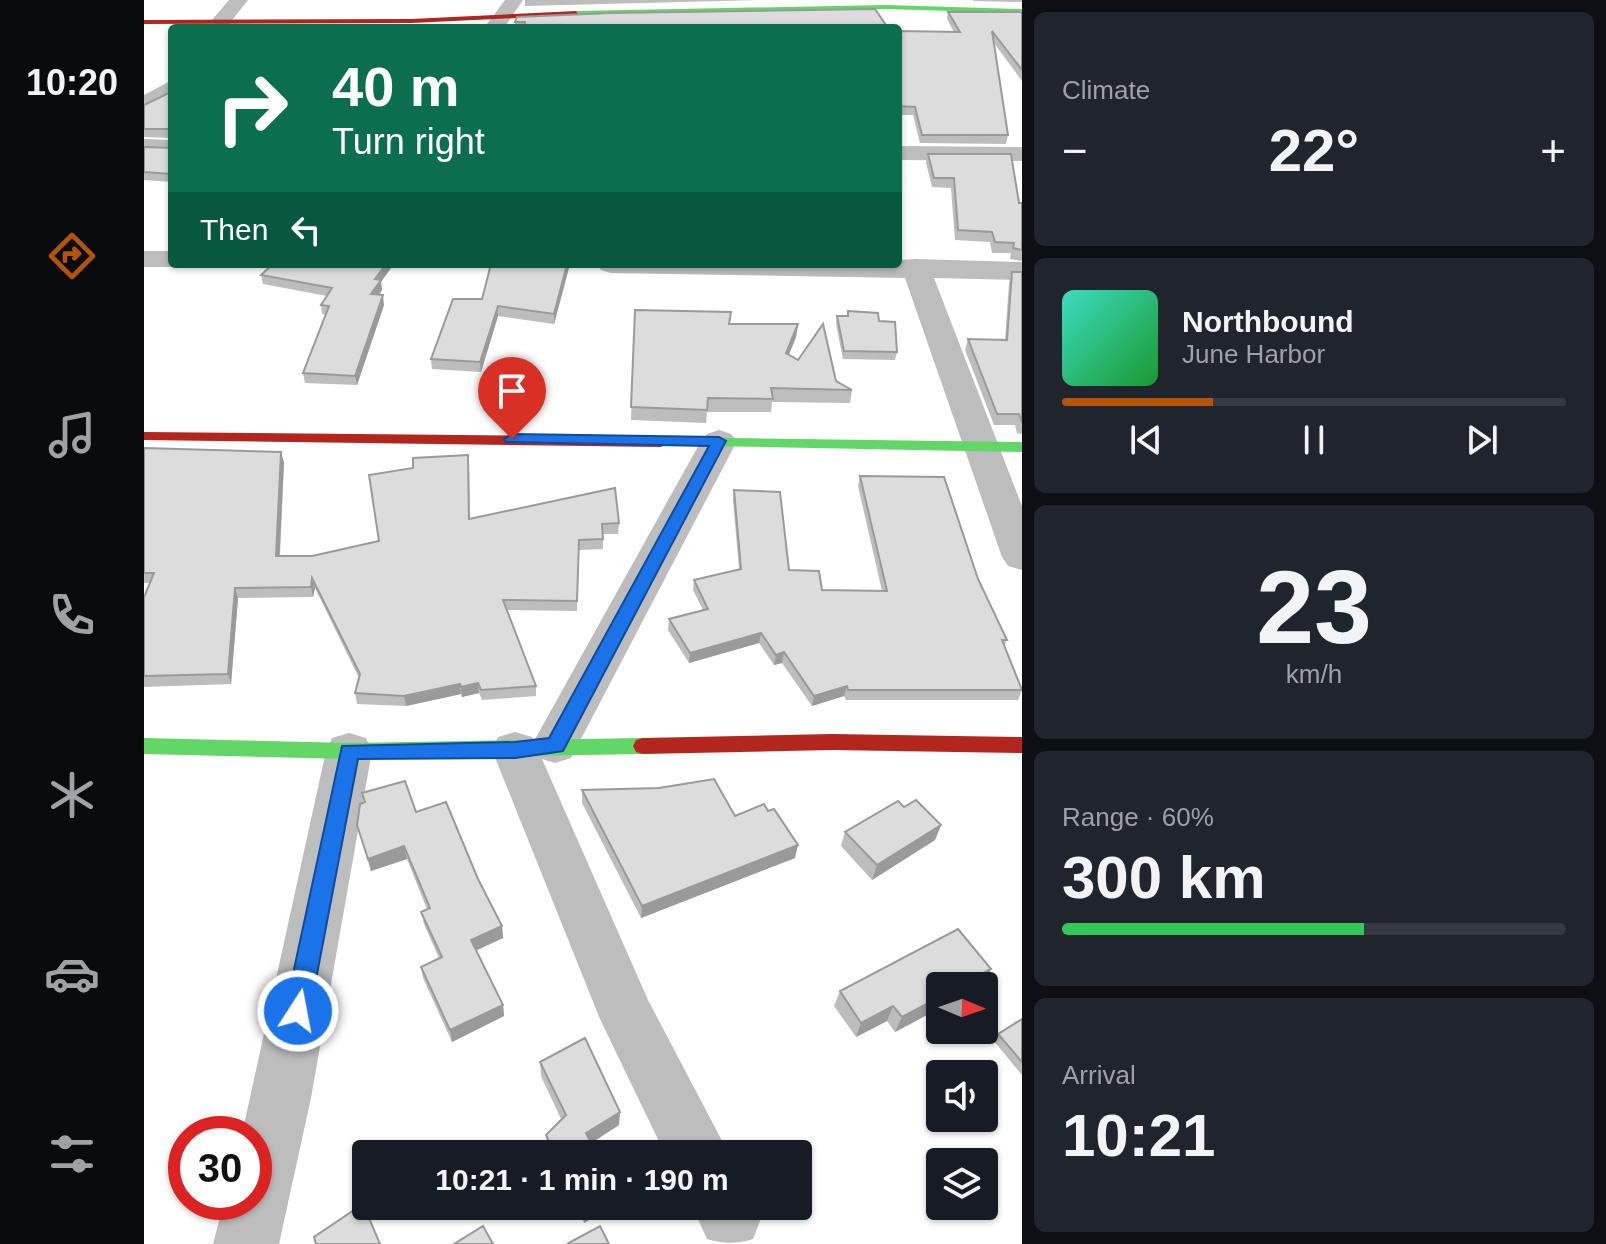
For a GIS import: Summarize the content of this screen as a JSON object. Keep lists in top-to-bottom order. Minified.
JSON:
{"north":"right","page":{"tabs":"10:20","tile":["Climate",["23","km/h"],["Range · 60%","300 km"],["Arrival","10:21"]],"turn":["40 m","Turn right"],"heat":["−","22°","+"],"then":"Then","song":["Northbound","June Harbor"],"limit":"30","trip":"10:21 · 1 min · 190 m"}}
